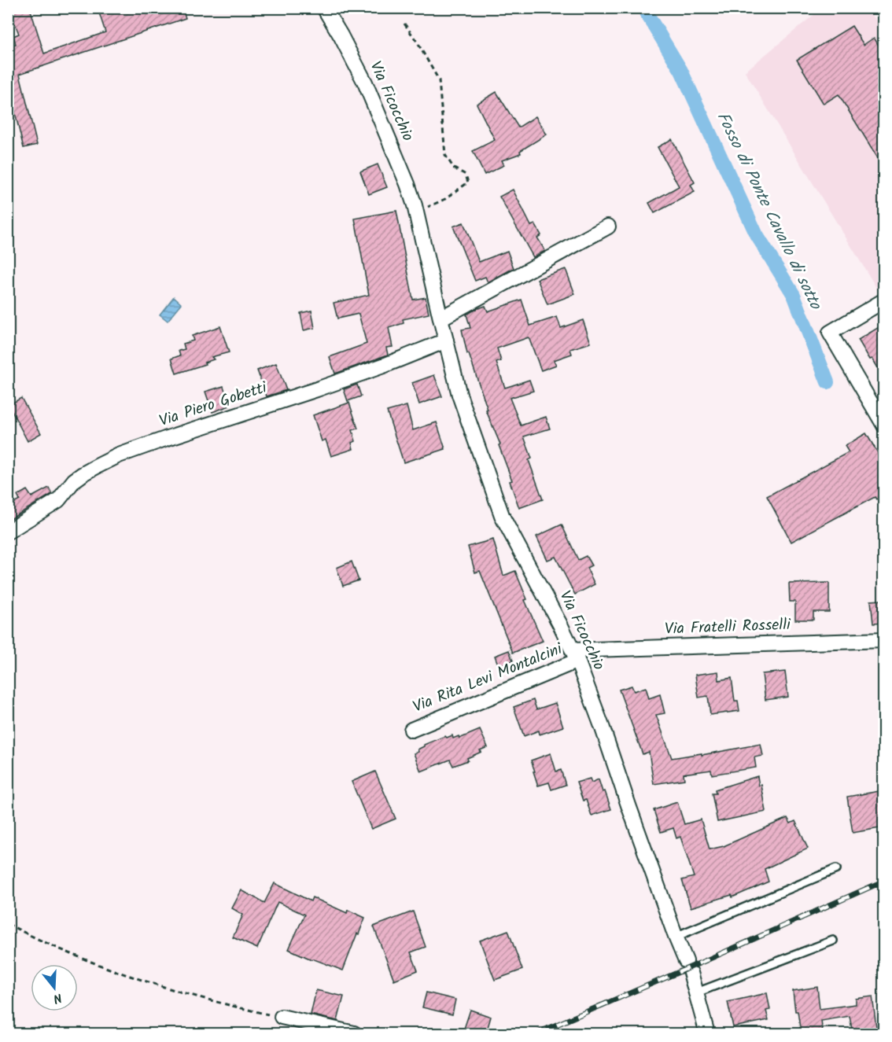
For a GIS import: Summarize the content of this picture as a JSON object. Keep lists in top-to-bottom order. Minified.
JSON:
{"streets":{"street":["Via Ficocchio","Via Piero Gobetti","Via Fratelli Rosselli","Via Rita Levi Montalcini"]},"crossings":[["Via Ficocchio","Via Piero Gobetti"],["Via Ficocchio","Via Fratelli Rosselli"],["Via Ficocchio","Via Rita Levi Montalcini"],["Via Fratelli Rosselli","Via Rita Levi Montalcini"]],"water":["Fosso di Ponte Cavallo di sotto"],"north":"bottom"}
